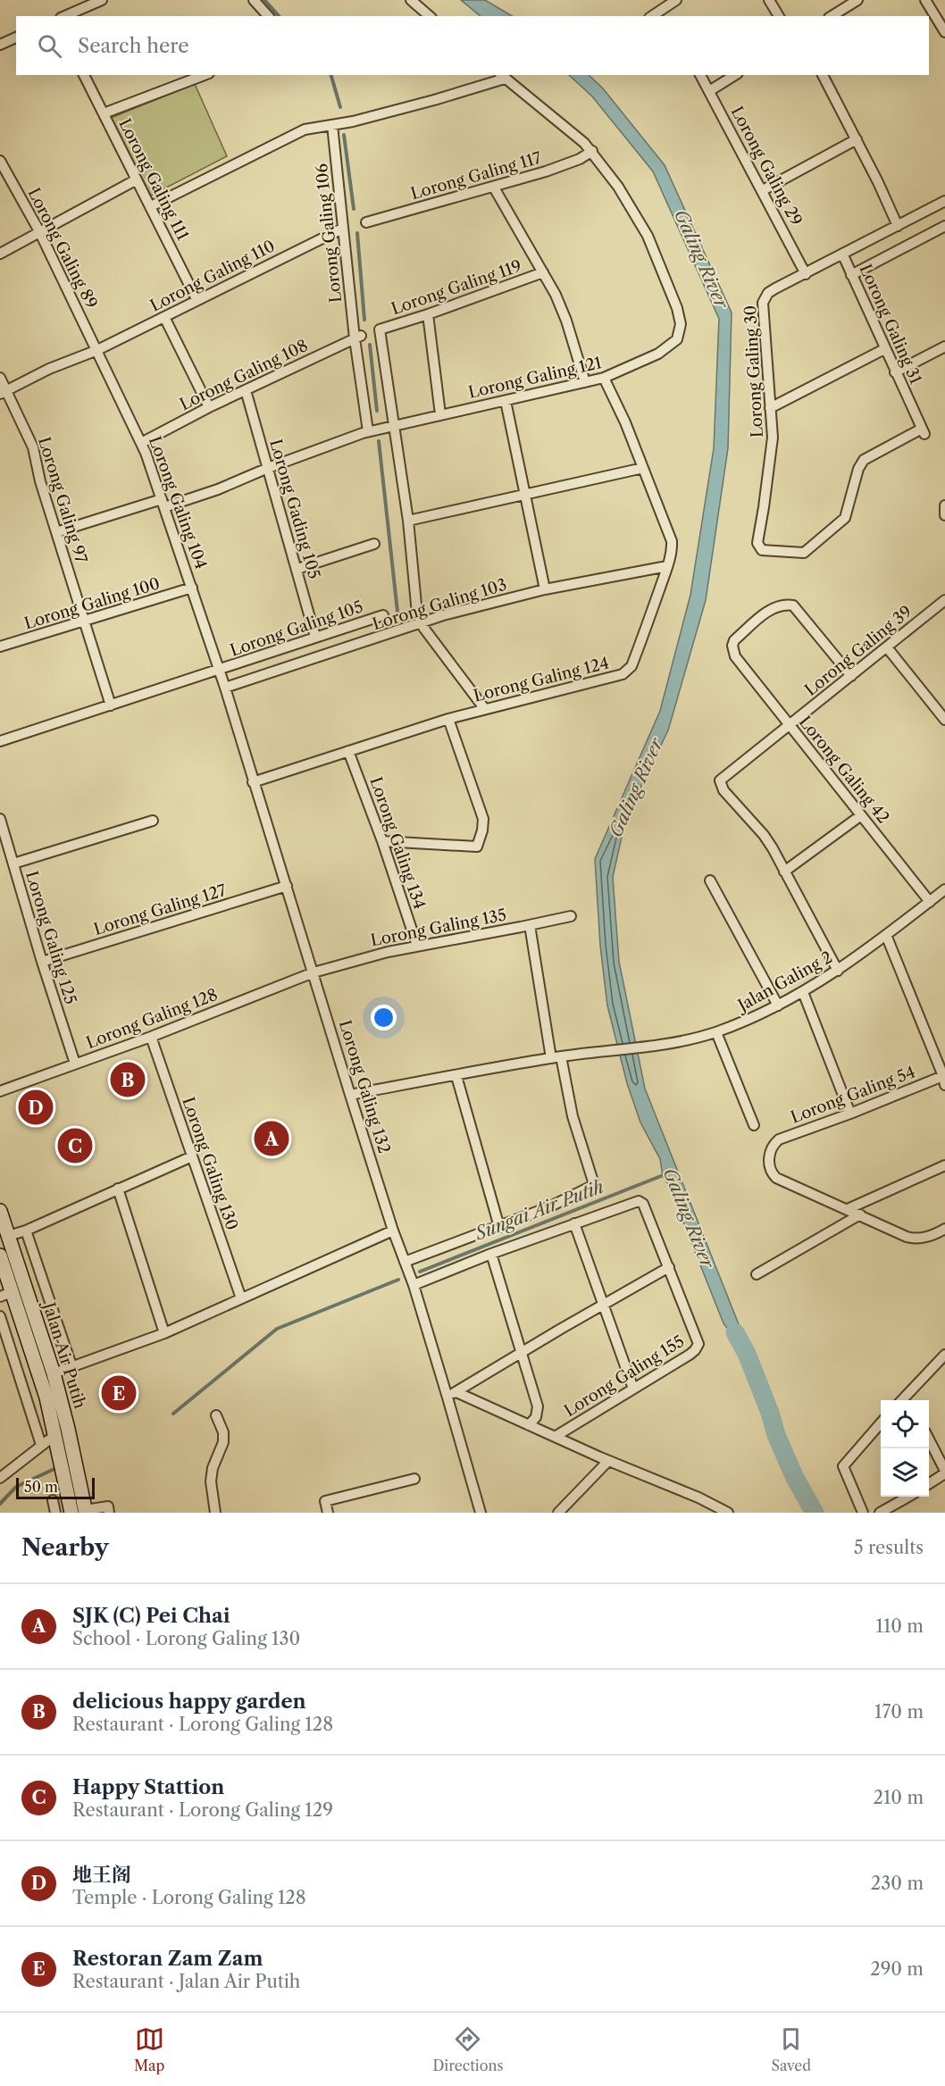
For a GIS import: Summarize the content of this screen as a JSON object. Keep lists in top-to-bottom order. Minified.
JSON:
{"streets":{"street":["Lorong Galing 29","Lorong Galing 117","Lorong Galing 111","Lorong Galing 106","Lorong Galing 89","Lorong Galing 110","Lorong Galing 119","Lorong Galing 31","Lorong Galing 30","Lorong Galing 108","Lorong Galing 121","Lorong Galing 97","Lorong Galing 104","Lorong Gading 105","Lorong Galing 100","Lorong Galing 103","Lorong Galing 105","Lorong Galing 39","Lorong Galing 124","Lorong Galing 42","Lorong Galing 134","Lorong Galing 127","Lorong Galing 135","Lorong Galing 125","Jalan Galing 2","Lorong Galing 128","Lorong Galing 132","Lorong Galing 54","Lorong Galing 130","Jalan Air Putih","Lorong Galing 155"]},"crossings":[["Lorong Galing 29","Lorong Galing 30"],["Lorong Galing 117","Lorong Galing 121"],["Lorong Galing 111","Lorong Galing 110"],["Lorong Galing 106","Lorong Galing 110"],["Lorong Galing 106","Lorong Galing 108"],["Lorong Galing 106","Lorong Galing 121"],["Lorong Galing 89","Lorong Galing 110"],["Lorong Galing 89","Lorong Galing 104"],["Lorong Galing 110","Lorong Galing 97"],["Lorong Galing 110","Lorong Galing 104"],["Lorong Galing 119","Lorong Galing 121"],["Lorong Galing 31","Lorong Galing 30"],["Lorong Galing 108","Lorong Galing 104"],["Lorong Galing 108","Lorong Gading 105"],["Lorong Galing 121","Lorong Galing 97"],["Lorong Galing 121","Lorong Galing 104"],["Lorong Galing 121","Lorong Gading 105"],["Lorong Galing 121","Lorong Galing 124"],["Lorong Galing 97","Lorong Galing 100"],["Lorong Galing 104","Lorong Galing 100"],["Lorong Galing 104","Lorong Galing 105"],["Lorong Galing 104","Lorong Galing 132"],["Lorong Gading 105","Lorong Galing 105"],["Lorong Galing 103","Lorong Galing 124"],["Lorong Galing 103","Lorong Galing 132"],["Lorong Galing 105","Lorong Galing 132"],["Lorong Galing 39","Lorong Galing 42"],["Lorong Galing 124","Lorong Galing 134"],["Lorong Galing 124","Lorong Galing 132"],["Lorong Galing 42","Jalan Galing 2"],["Lorong Galing 134","Lorong Galing 135"],["Lorong Galing 127","Lorong Galing 125"],["Lorong Galing 127","Lorong Galing 132"],["Lorong Galing 135","Lorong Galing 128"],["Lorong Galing 135","Lorong Galing 132"],["Lorong Galing 125","Lorong Galing 128"],["Jalan Galing 2","Lorong Galing 132"],["Lorong Galing 128","Lorong Galing 132"],["Lorong Galing 128","Lorong Galing 130"],["Lorong Galing 132","Lorong Galing 155"]],"water":["Galing River","Sungai Air Putih"],"scale_bar":"50 m","page":{"search":"Search here","pins":["B","D","A","C","E"],"scale":"50 m","heading":["Nearby","5 results"],"list":[{"mark":"A","name":"SJK (C) Pei Chai","note":"School · Lorong Galing 130","value":"110 m"},{"mark":"B","name":"delicious happy garden","note":"Restaurant · Lorong Galing 128","value":"170 m"},{"mark":"C","name":"Happy Stattion","note":"Restaurant · Lorong Galing 129","value":"210 m"},{"mark":"D","name":"地王阁","note":"Temple · Lorong Galing 128","value":"230 m"},{"mark":"E","name":"Restoran Zam Zam","note":"Restaurant · Jalan Air Putih","value":"290 m"}],"nav":["Map","Directions","Saved"]}}
